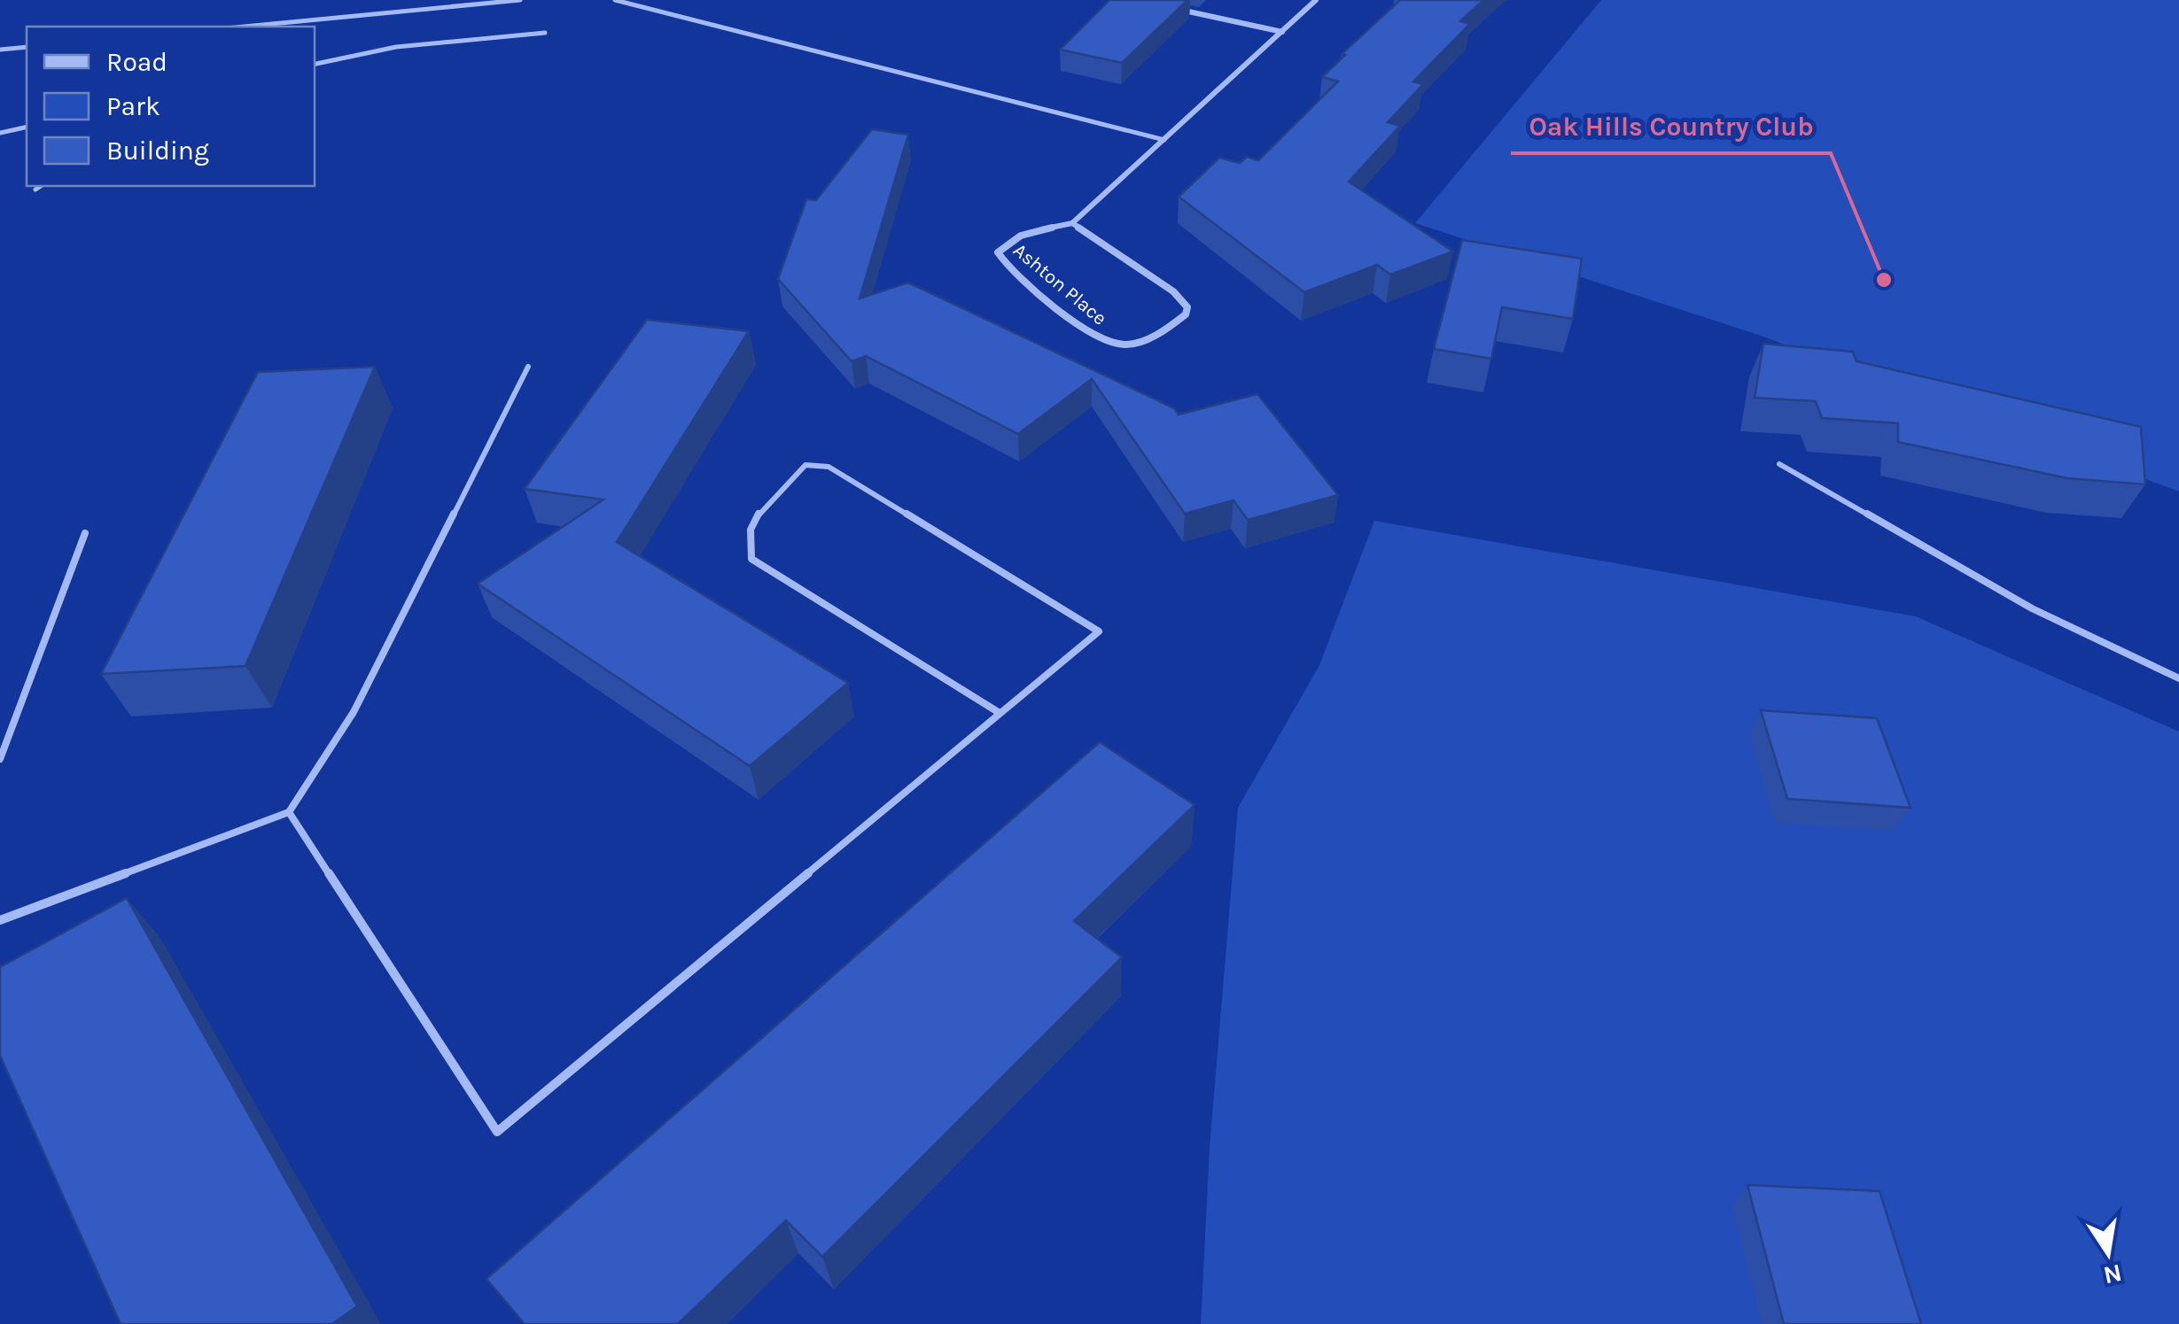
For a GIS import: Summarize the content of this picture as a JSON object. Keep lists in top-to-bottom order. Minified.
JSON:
{"streets":{"street":["Ashton Place"]},"places":["Oak Hills Country Club"],"legend":["Road","Park","Building"],"north":"bottom"}
